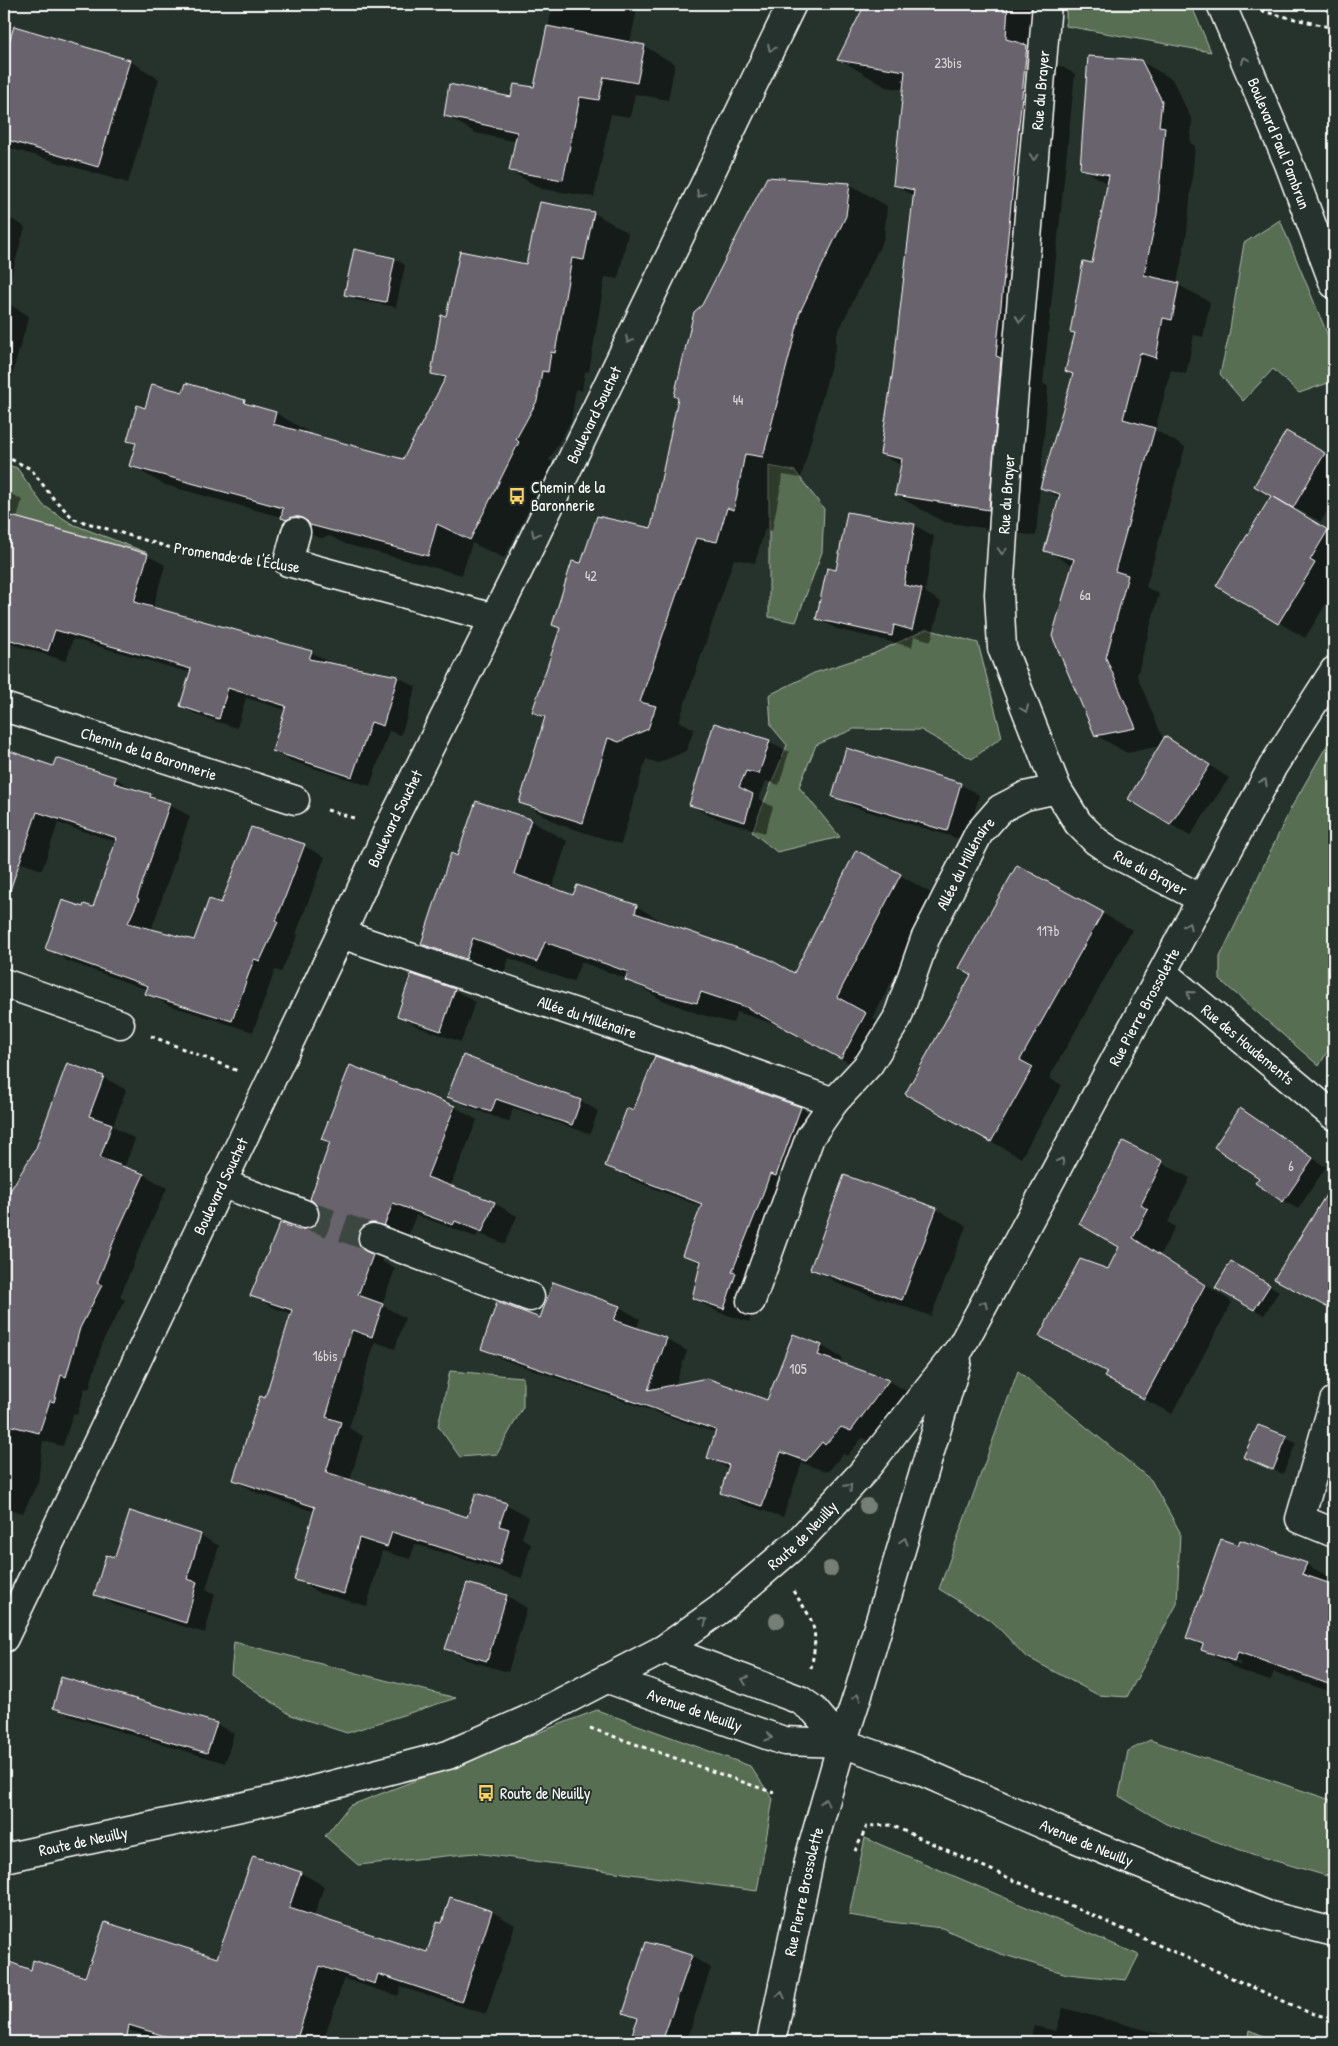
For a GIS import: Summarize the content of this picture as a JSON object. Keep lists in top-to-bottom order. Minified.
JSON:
{"streets":{"main road":["Rue du Brayer","Boulevard Paul Pambrun","Boulevard Souchet","Promenade de l'Écluse","Chemin de la Baronnerie","Allée du Millénaire","Rue Pierre Brossolette","Rue des Houdements","Route de Neuilly","Avenue de Neuilly"]},"crossings":[["Rue du Brayer","Allée du Millénaire"],["Rue du Brayer","Rue Pierre Brossolette"],["Boulevard Souchet","Promenade de l'Écluse"],["Boulevard Souchet","Allée du Millénaire"],["Rue Pierre Brossolette","Rue des Houdements"],["Rue Pierre Brossolette","Route de Neuilly"],["Rue Pierre Brossolette","Avenue de Neuilly"],["Route de Neuilly","Avenue de Neuilly"]],"one_way":["Rue du Brayer","Boulevard Paul Pambrun","Boulevard Souchet","Rue Pierre Brossolette","Rue des Houdements","Route de Neuilly"],"places":{"bus stop":["Chemin de la Baronnerie","Route de Neuilly"]},"house_numbers":["23bis","44","42","6a","117b","6","16bis","105"]}
